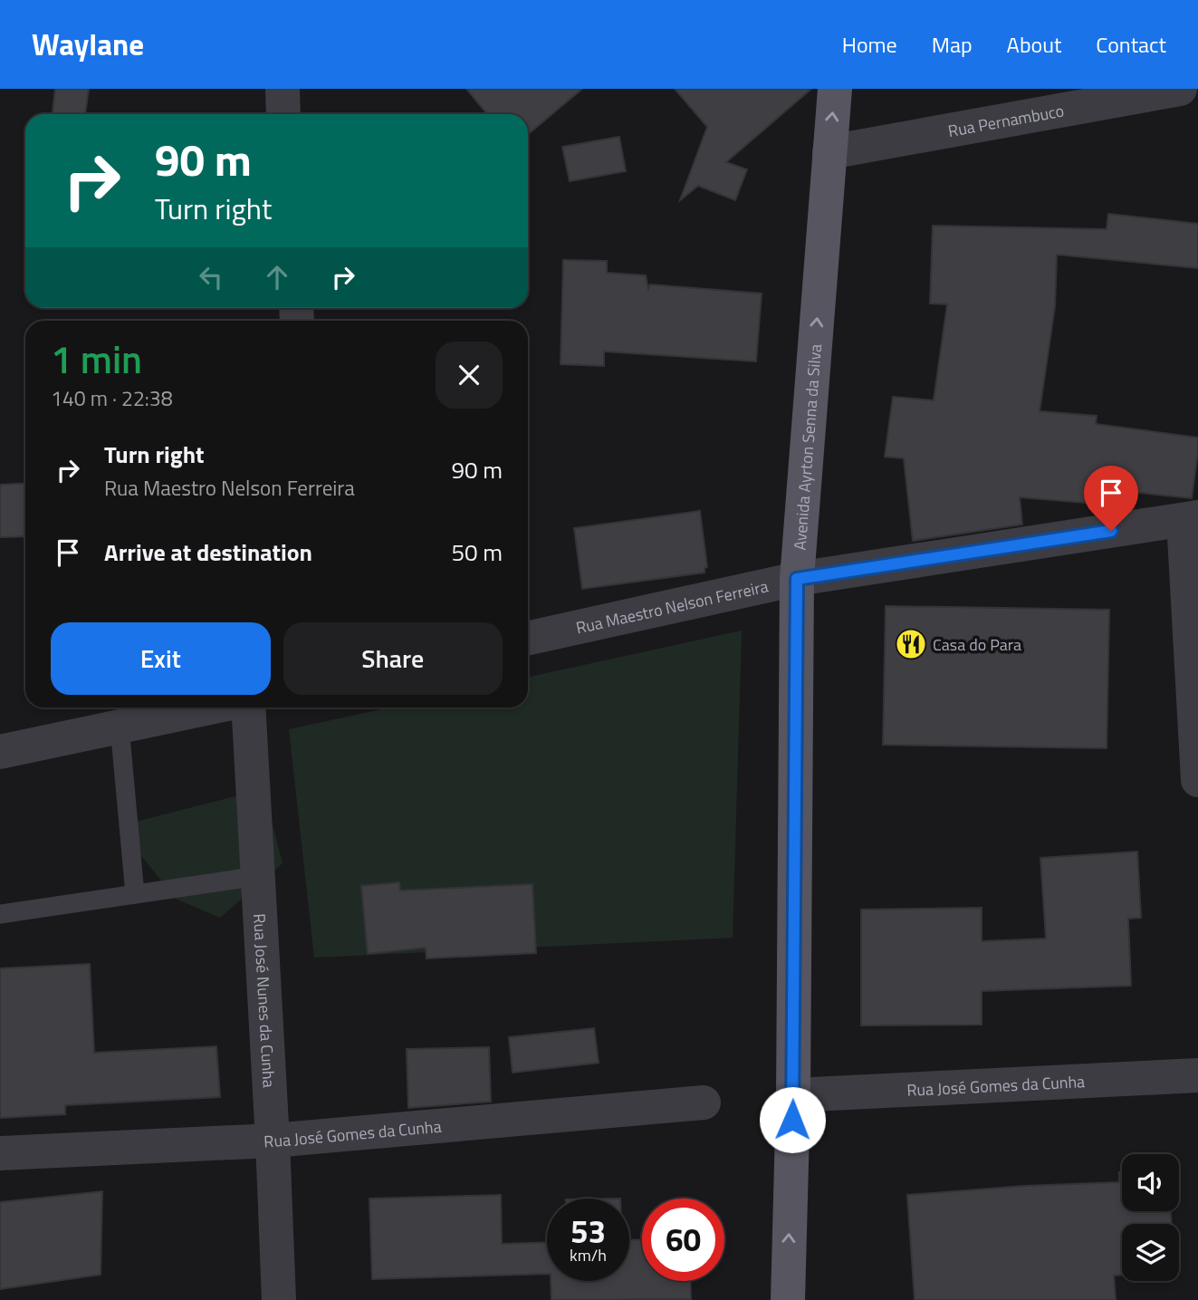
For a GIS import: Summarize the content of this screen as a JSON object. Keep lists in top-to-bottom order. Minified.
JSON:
{"streets":{"main road":["Avenida Ayrton Senna da Silva"],"street":["Rua Pernambuco","Rua Maestro Nelson Ferreira","Rua José Nunes da Cunha","Rua José Gomes da Cunha"]},"crossings":[["Rua Pernambuco","Avenida Ayrton Senna da Silva"],["Avenida Ayrton Senna da Silva","Rua Maestro Nelson Ferreira"],["Avenida Ayrton Senna da Silva","Rua José Gomes da Cunha"],["Rua José Nunes da Cunha","Rua José Gomes da Cunha"]],"one_way":["Avenida Ayrton Senna da Silva"],"places":{"restaurant":["Casa do Para"]},"page":{"header":"Waylane","nav":["Home","Map","About","Contact"],"turn":["90 m","Turn right"],"heading":["1 min","140 m · 22:38"],"list":[{"name":"Turn right","note":"Rua Maestro Nelson Ferreira","value":"90 m"},{"name":"Arrive at destination","value":"50 m"}],"buttons":["Exit","Share"],"speed":"53 km/h","limit":"60"}}
